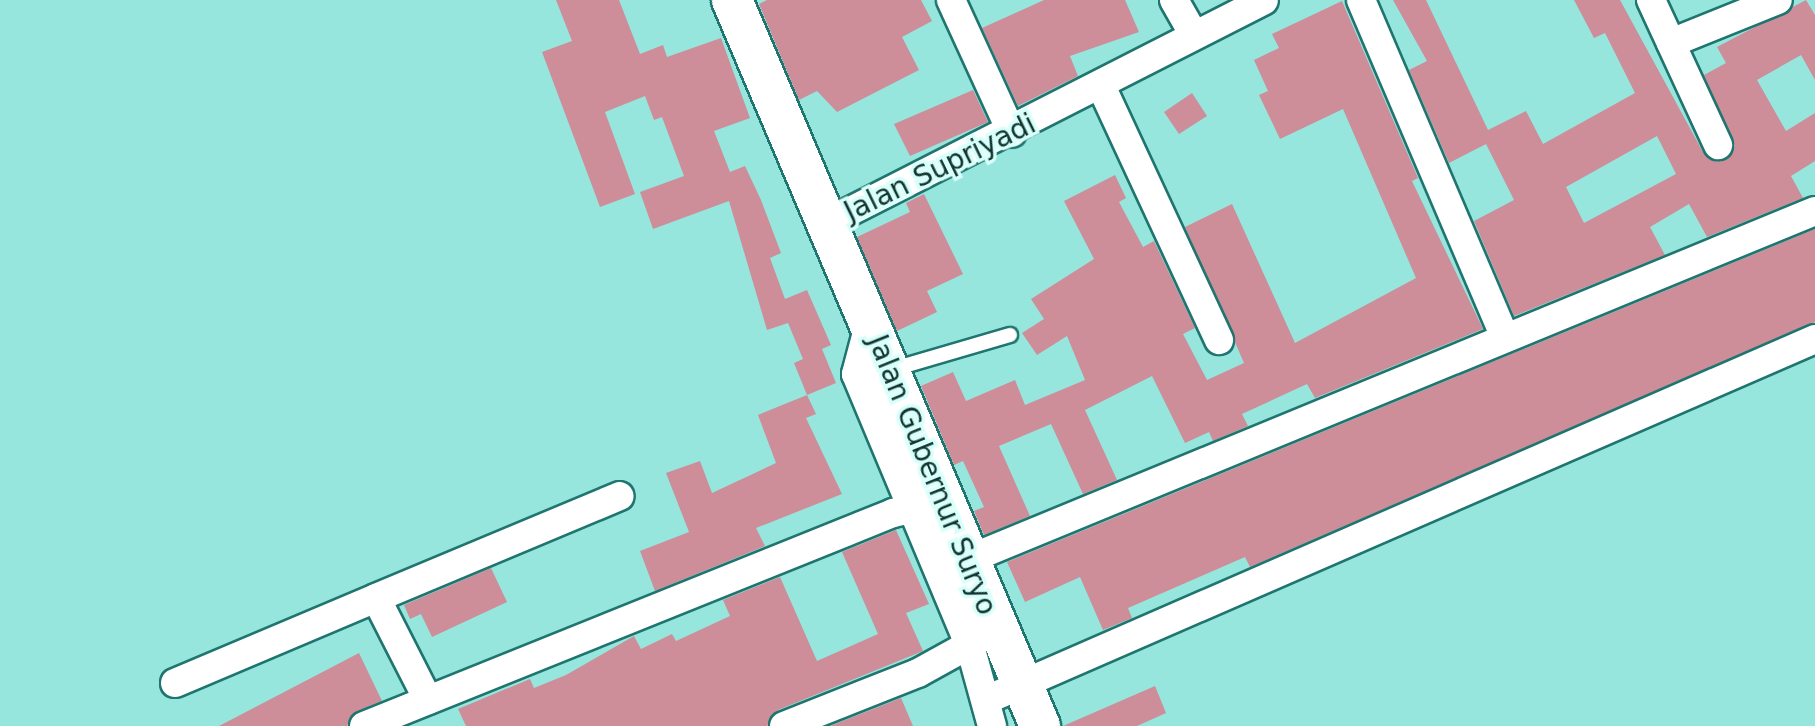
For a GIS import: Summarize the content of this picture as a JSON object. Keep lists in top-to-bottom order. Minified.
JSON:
{"streets":{"main road":["Jalan Supriyadi","Jalan Gubernur Suryo"]},"crossings":[["Jalan Supriyadi","Jalan Gubernur Suryo"]]}
